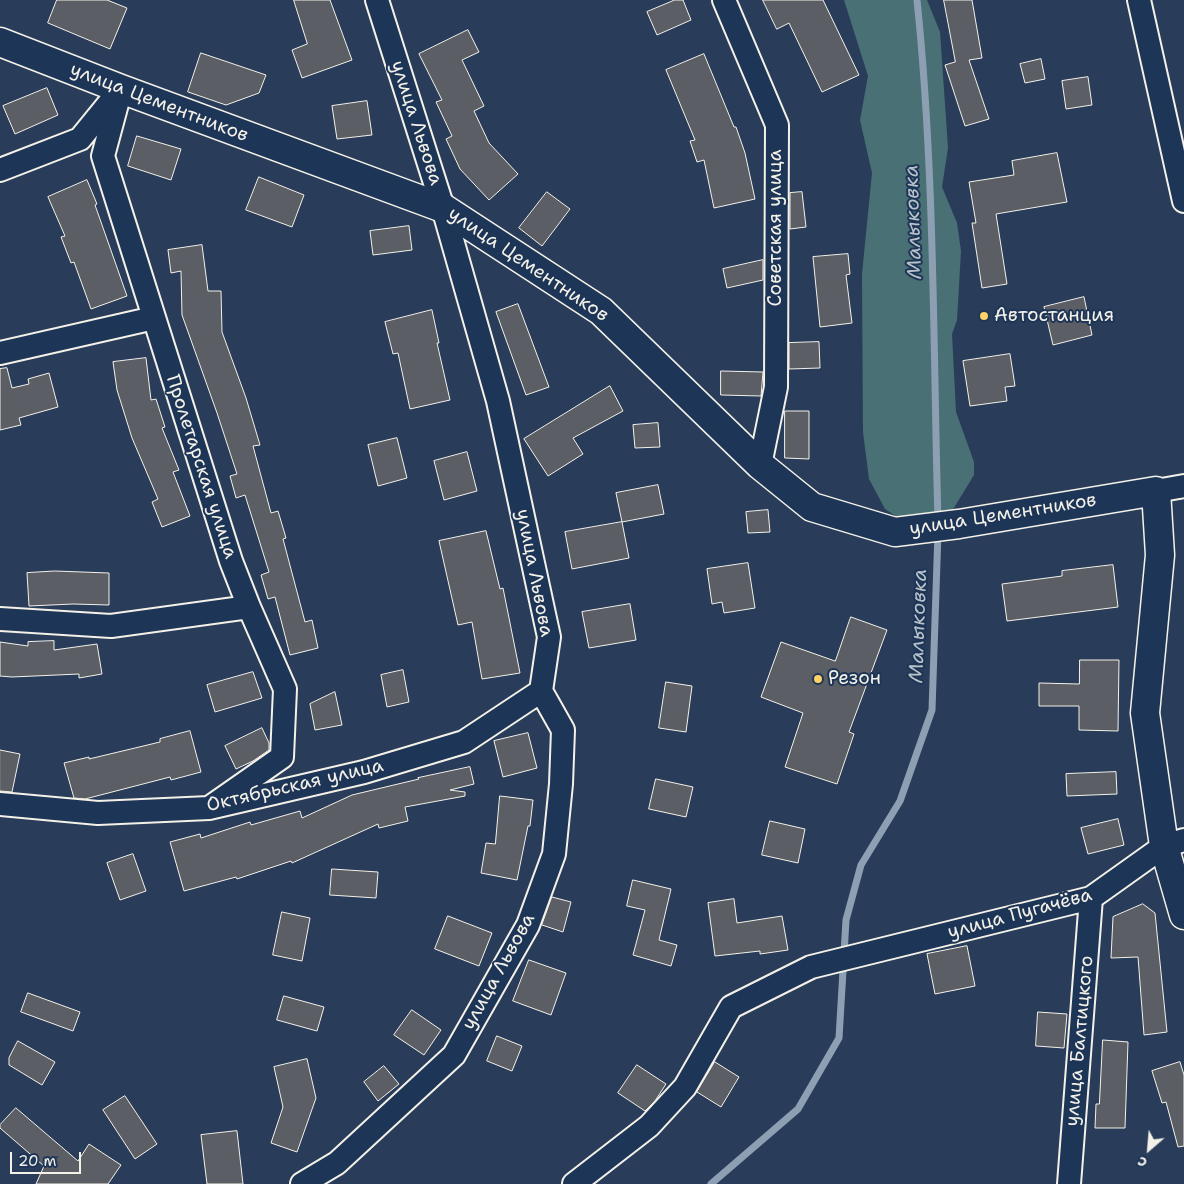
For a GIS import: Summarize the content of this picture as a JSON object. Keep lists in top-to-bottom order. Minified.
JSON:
{"streets":{"street":["улица Цементников","улица Львова","Советская улица","Пролетарская улица","Октябрьская улица","улица Пугачёва","улица Балтицкого"]},"crossings":[["улица Цементников","улица Львова"],["улица Цементников","Советская улица"],["улица Цементников","Пролетарская улица"],["улица Львова","Октябрьская улица"],["Пролетарская улица","Октябрьская улица"],["улица Пугачёва","улица Балтицкого"]],"water":["Малыковка"],"places":["Автостанция","Резон"],"scale_bar":"20 m","north":"bottom left"}
